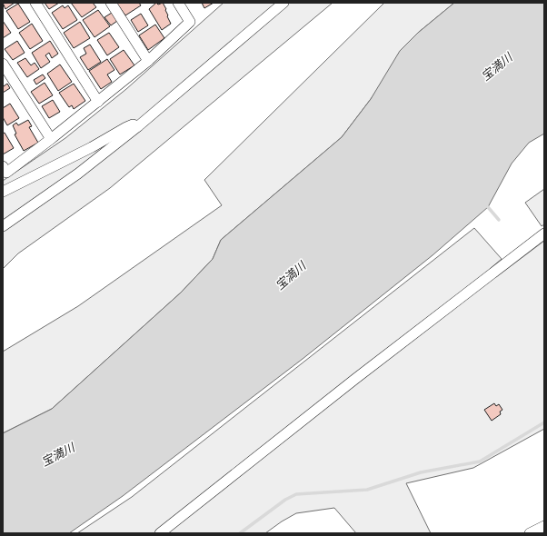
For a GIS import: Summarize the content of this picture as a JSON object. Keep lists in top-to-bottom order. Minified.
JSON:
{"water":["宝満川"]}
